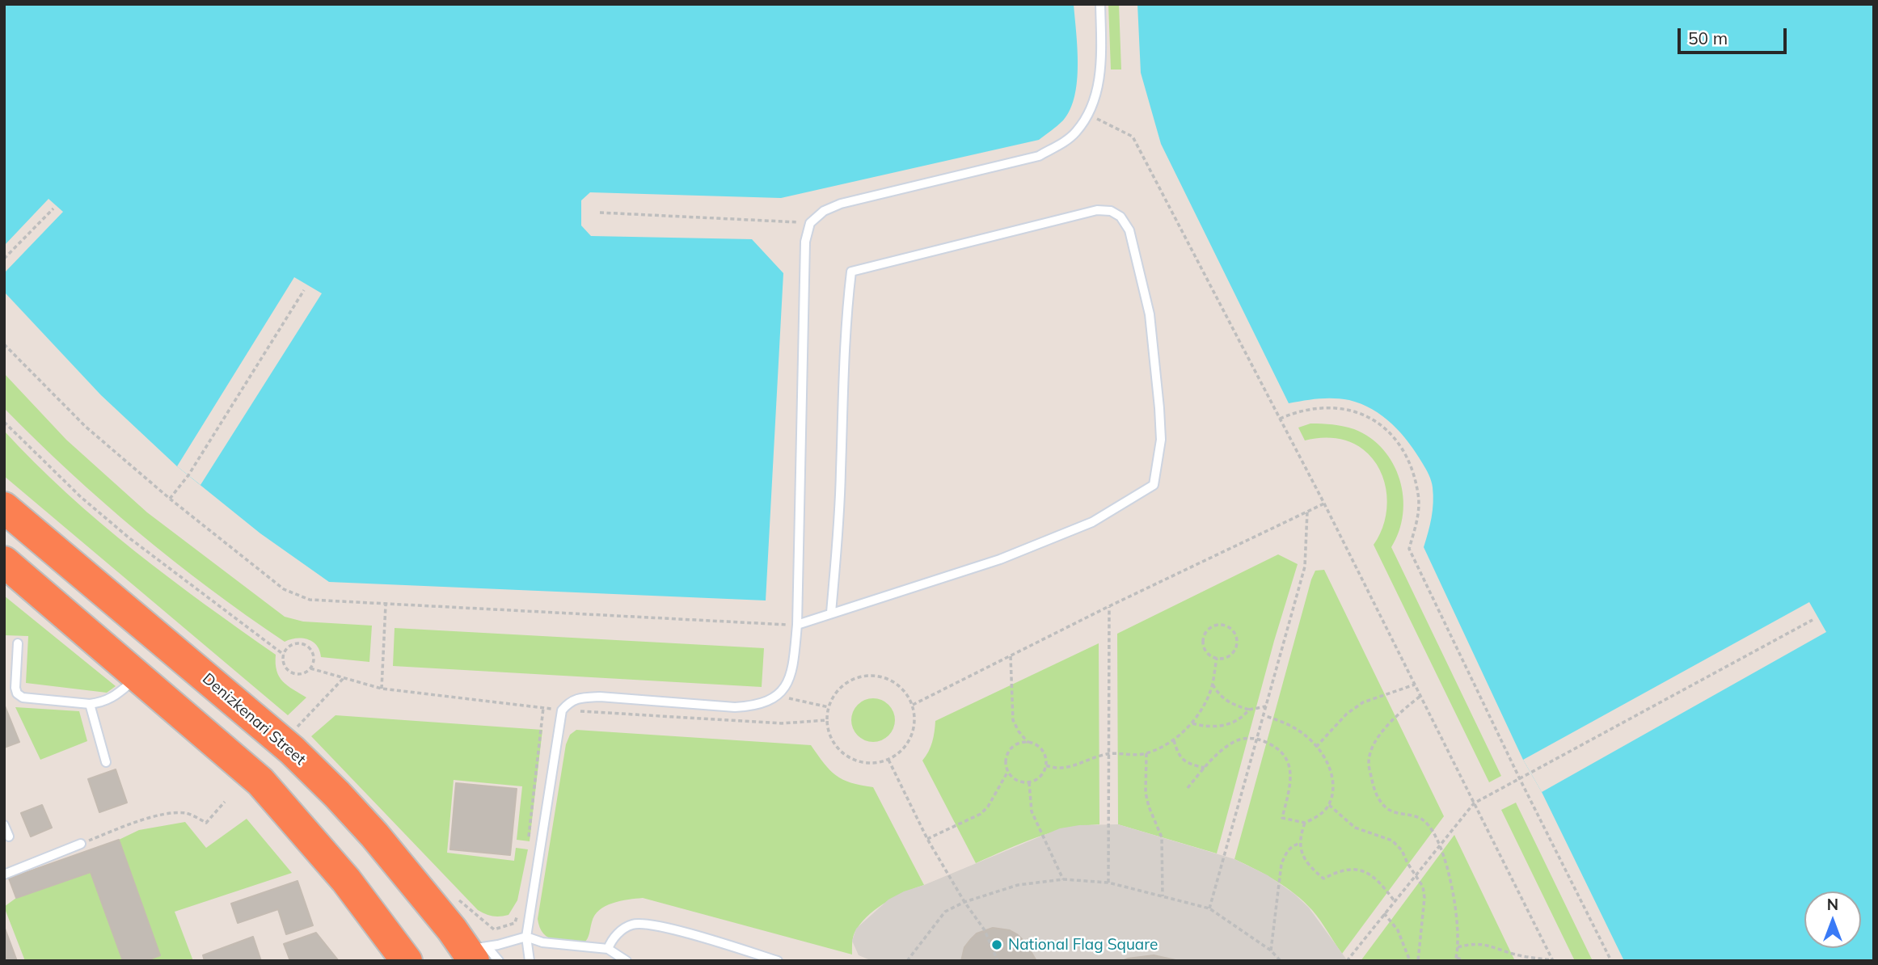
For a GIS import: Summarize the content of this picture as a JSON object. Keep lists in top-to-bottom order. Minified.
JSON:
{"streets":{"highway":["Denizkenari Street"]},"places":["National Flag Square"],"scale_bar":"50 m","north":"top"}
